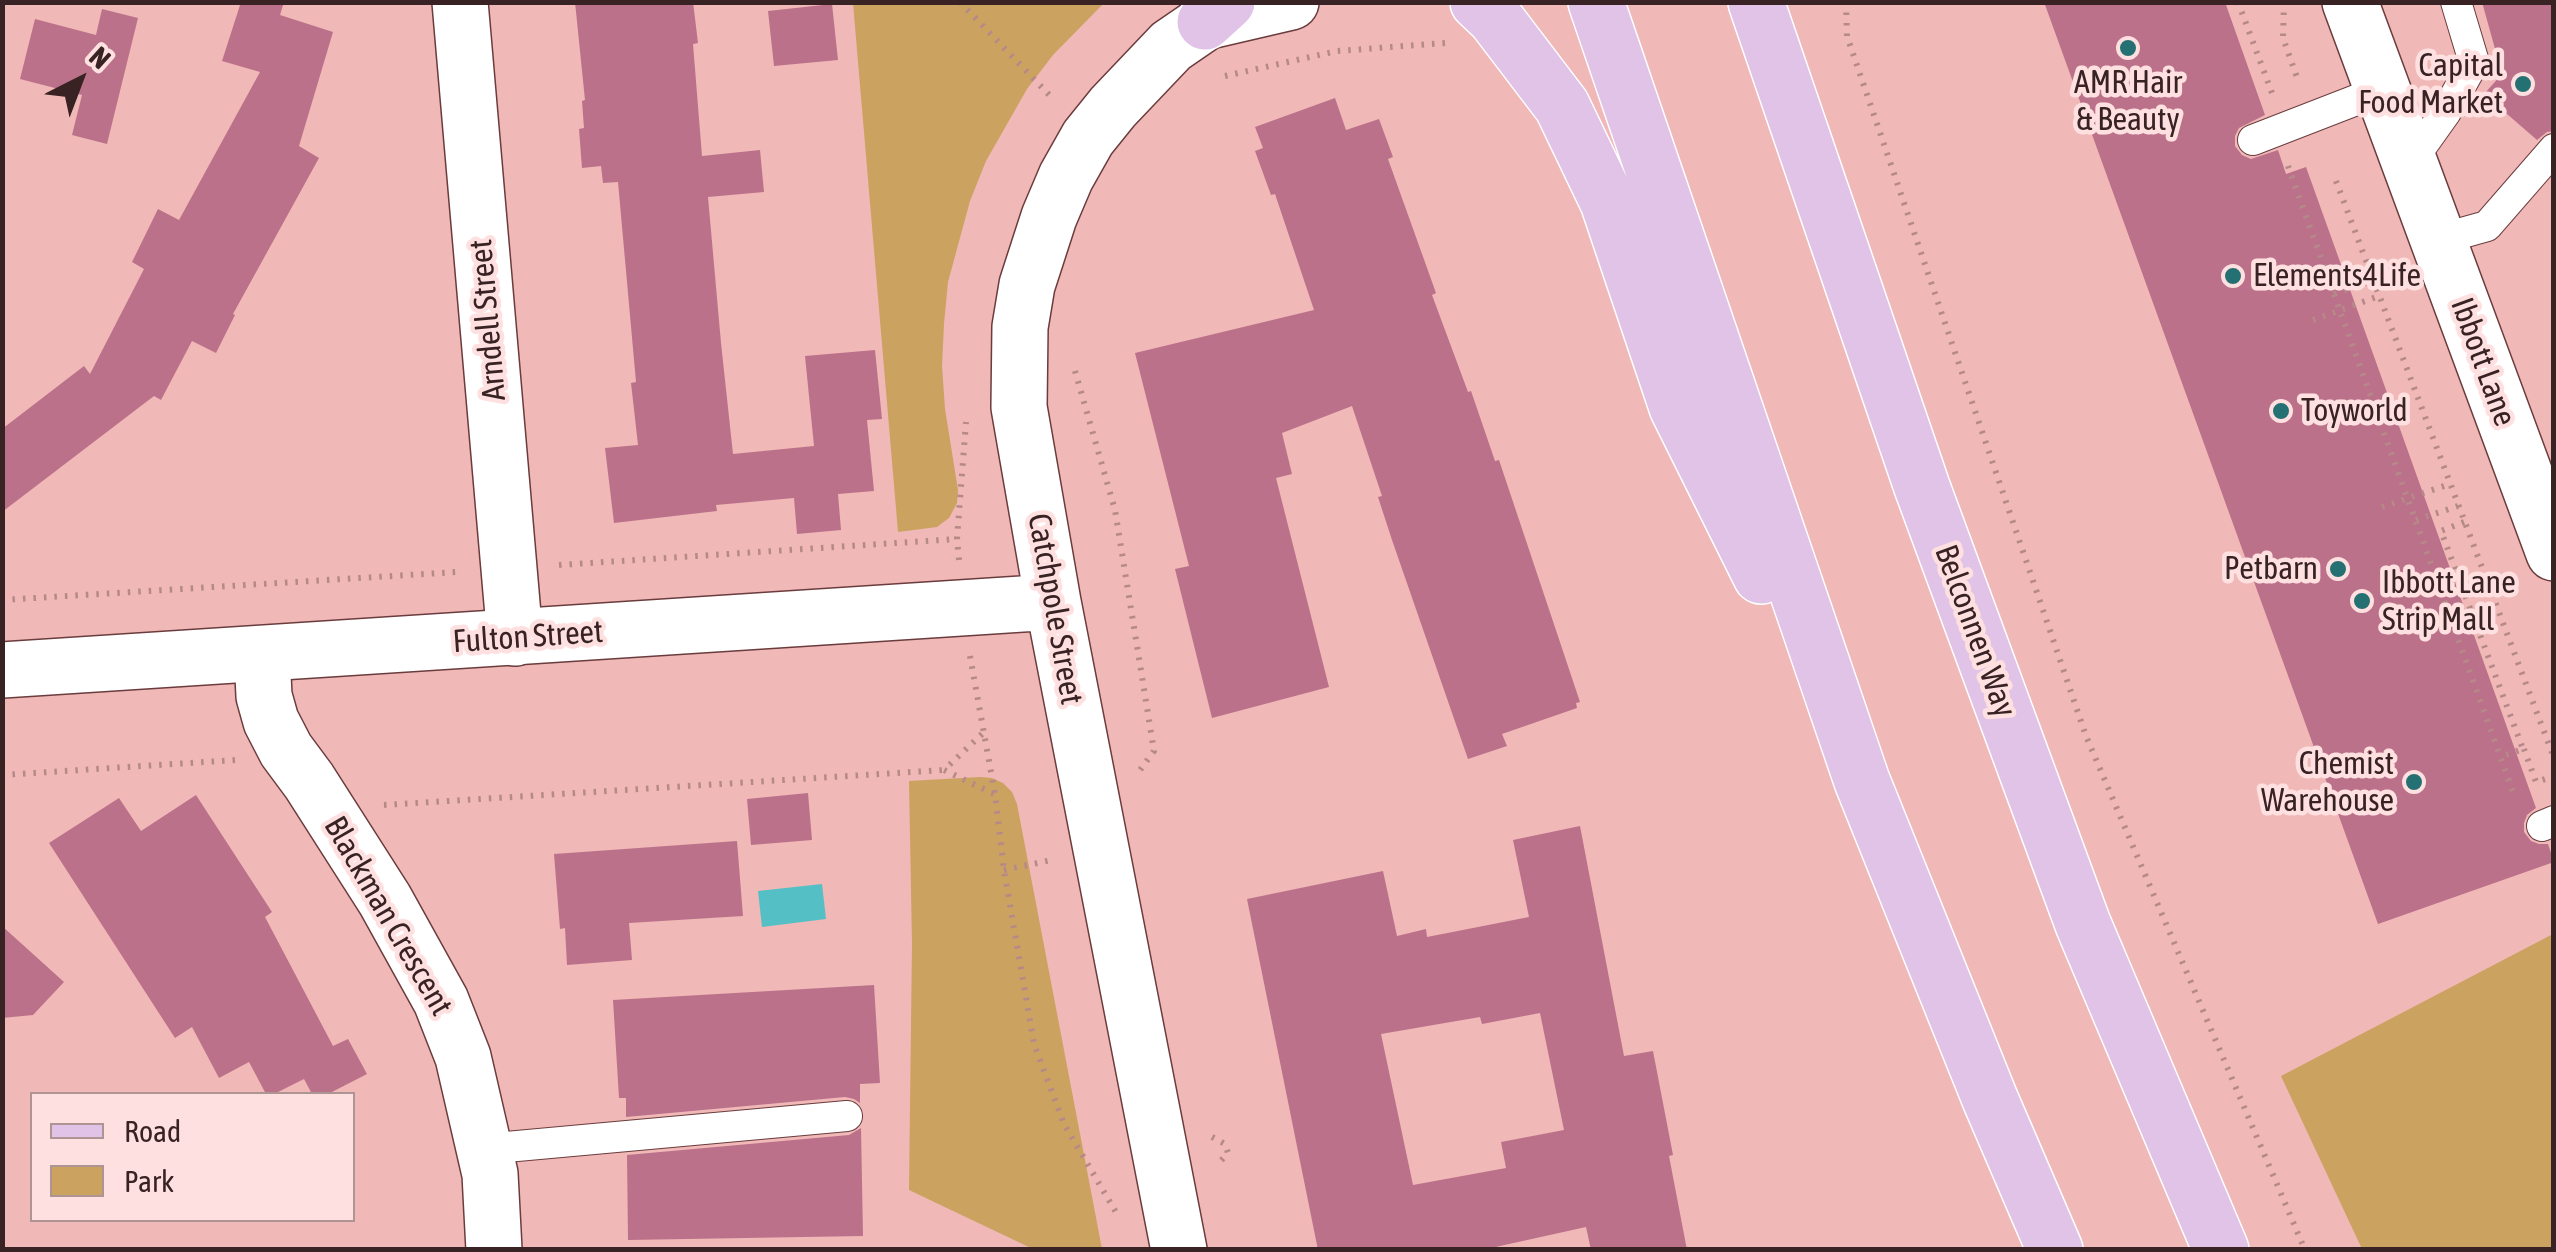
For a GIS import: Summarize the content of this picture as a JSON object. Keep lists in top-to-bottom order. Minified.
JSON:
{"streets":{"main road":["Belconnen Way"],"street":["Arndell Street","Ibbott Lane","Catchpole Street","Fulton Street","Blackman Crescent"]},"crossings":[["Arndell Street","Fulton Street"],["Catchpole Street","Fulton Street"],["Fulton Street","Blackman Crescent"]],"places":["AMR Hair & Beauty","Capital Food Market","Elements4Life","Toyworld","Petbarn","Ibbott Lane Strip Mall","Chemist Warehouse"],"legend":["Road","Park"],"north":"top right"}
